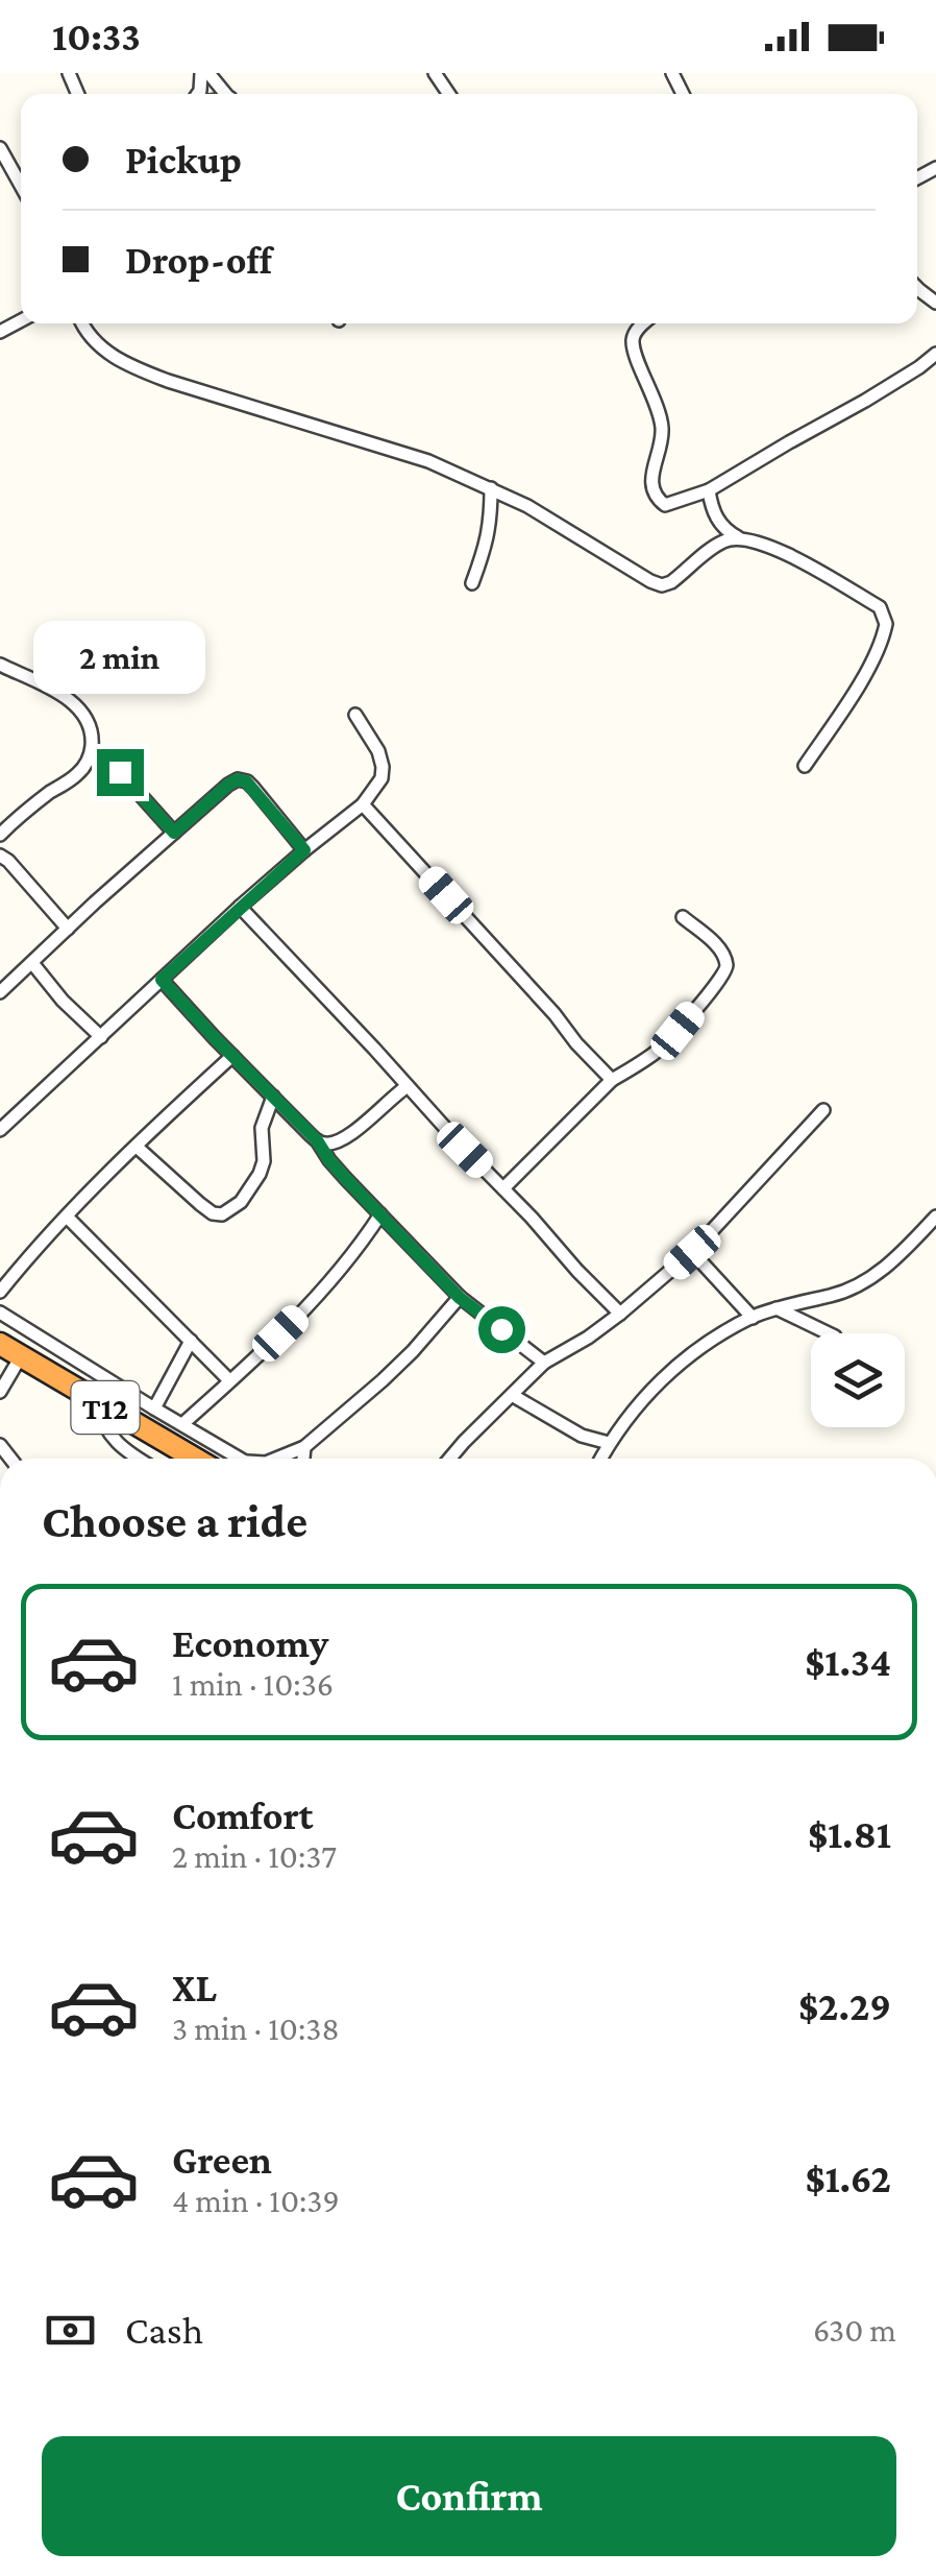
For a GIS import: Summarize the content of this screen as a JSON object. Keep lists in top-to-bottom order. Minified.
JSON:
{"streets":{"highway":["T12"]},"page":{"status":"10:33","banner":["Pickup","Drop-off"],"bubble":"2 min","heading":"Choose a ride","list":[{"name":"Economy","note":"1 min · 10:36","value":"$1.34"},{"name":"Comfort","note":"2 min · 10:37","value":"$1.81"},{"name":"XL","note":"3 min · 10:38","value":"$2.29"},{"name":"Green","note":"4 min · 10:39","value":"$1.62"}],"pay":["Cash","630 m"],"buttons":"Confirm"}}
